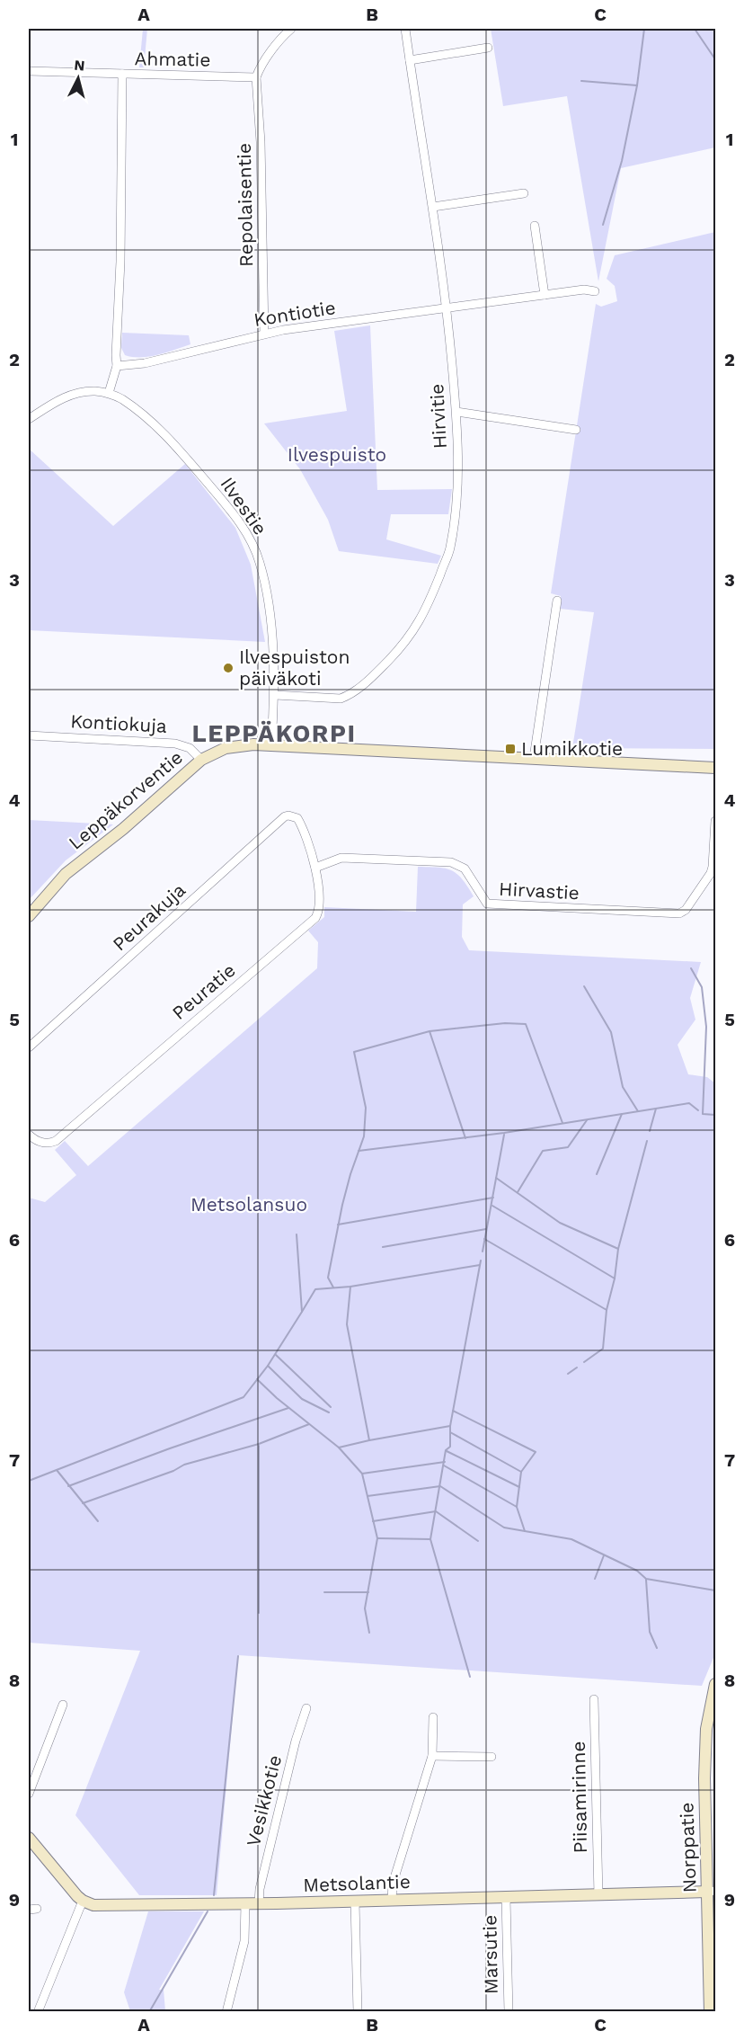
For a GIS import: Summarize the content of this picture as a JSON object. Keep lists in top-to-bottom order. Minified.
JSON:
{"streets":{"street":["Ahmatie","Repolaisentie","Kontiotie","Hirvitie","Ilvestie","Kontiokuja","Leppäkorventie","Hirvastie","Peurakuja","Peuratie","Piisamirinne","Vesikkotie","Norppatie","Metsolantie","Marsutie"]},"crossings":[["Ahmatie","Repolaisentie"],["Repolaisentie","Kontiotie"],["Kontiotie","Hirvitie"],["Hirvitie","Ilvestie"],["Ilvestie","Leppäkorventie"],["Kontiokuja","Leppäkorventie"],["Hirvastie","Peuratie"],["Peurakuja","Peuratie"],["Piisamirinne","Metsolantie"],["Vesikkotie","Metsolantie"],["Norppatie","Metsolantie"],["Metsolantie","Marsutie"]],"districts":["LEPPÄKORPI"],"parks":["Ilvespuisto","Metsolansuo"],"places":{"other":["Ilvespuiston päiväkoti"],"transit":["Lumikkotie"]},"north":"top","grid":{"columns":["A","B","C"],"rows":["1","2","3","4","5","6","7","8","9"]}}
